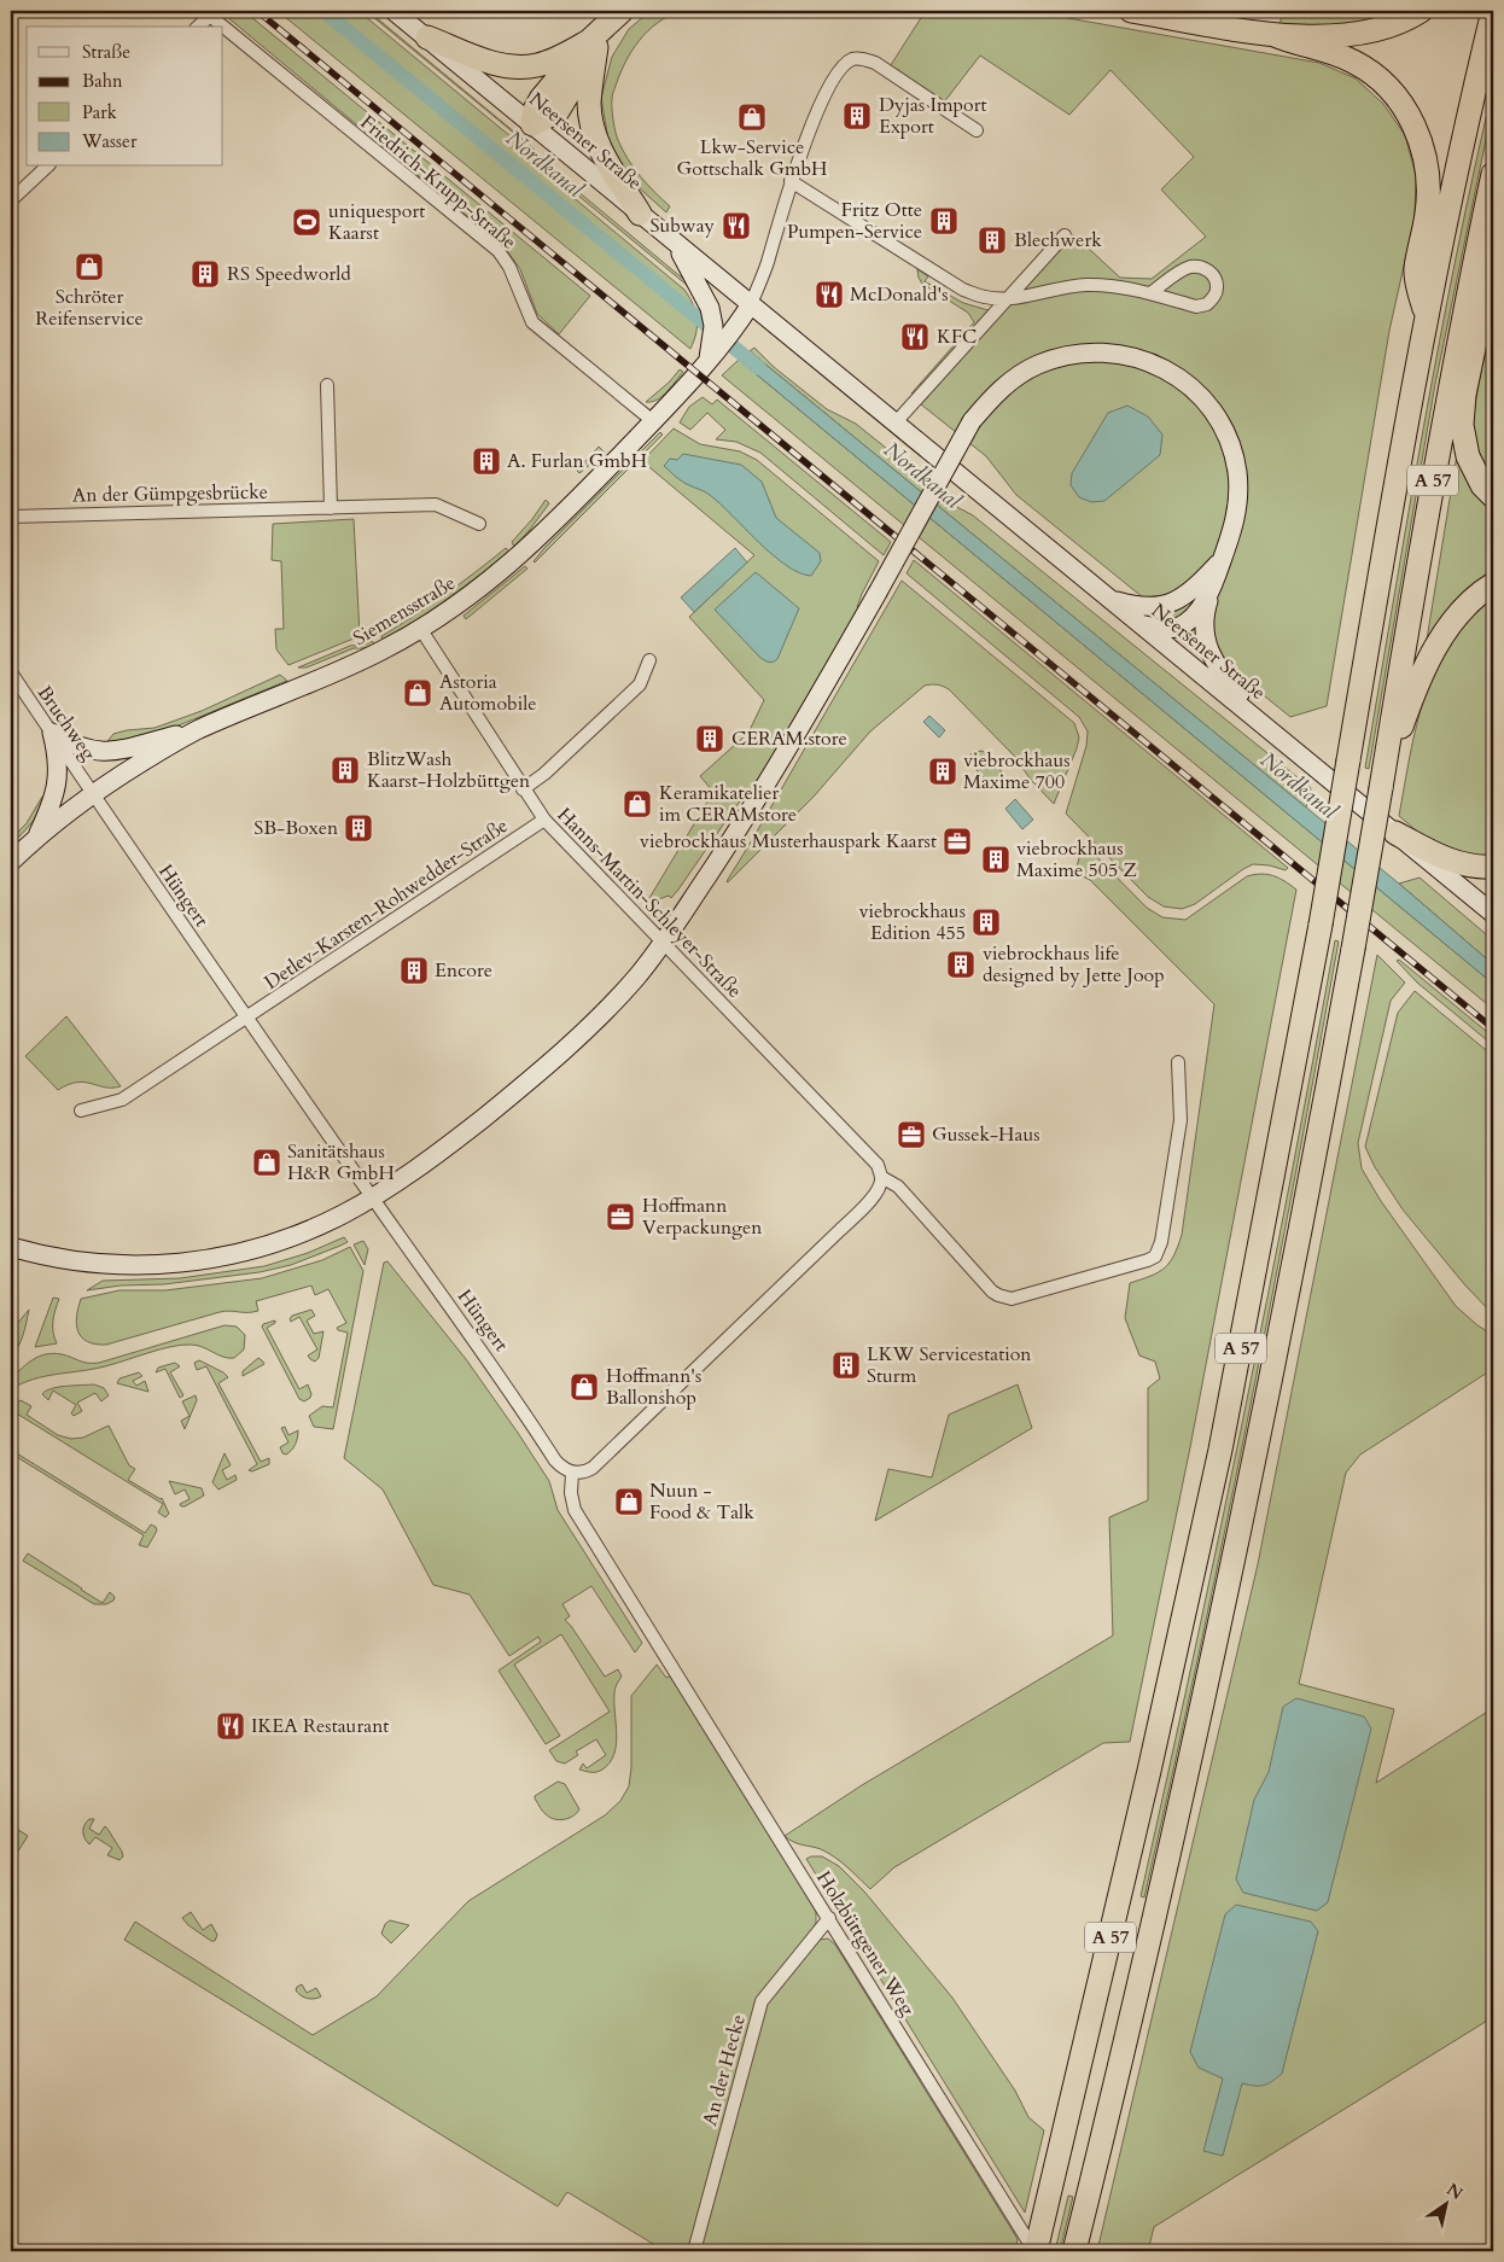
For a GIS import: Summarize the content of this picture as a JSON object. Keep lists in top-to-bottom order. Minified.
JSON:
{"streets":{"highway":["A 57"],"street":["Neersener Straße","Friedrich-Krupp-Straße","An der Gümpgesbrücke","Siemensstraße","Bruchweg","Hüngert","Hanns-Martin-Schleyer-Straße","Detlev-Karsten-Rohwedder-Straße","Holzbüttgener Weg","An der Hecke"]},"crossings":[["Neersener Straße","Siemensstraße"],["Friedrich-Krupp-Straße","Siemensstraße"],["A 57","Holzbüttgener Weg"],["Siemensstraße","Bruchweg"],["Siemensstraße","Hüngert"],["Siemensstraße","Hanns-Martin-Schleyer-Straße"],["Bruchweg","Hüngert"],["Hüngert","Detlev-Karsten-Rohwedder-Straße"],["Hüngert","Holzbüttgener Weg"],["Hanns-Martin-Schleyer-Straße","Detlev-Karsten-Rohwedder-Straße"],["Holzbüttgener Weg","An der Hecke"]],"water":["Nordkanal"],"places":{"building":["Dyjas Import Export","Fritz Otte Pumpen-Service","Blechwerk","RS Speedworld","A. Furlan GmbH","CERAM.store","BlitzWash Kaarst-Holzbüttgen","viebrockhaus Maxime 700","SB-Boxen","viebrockhaus Maxime 505 Z","viebrockhaus Edition 455","viebrockhaus life designed by Jette Joop","Encore","LKW Servicestation Sturm"],"shop":["Lkw-Service Gottschalk GmbH","Schröter Reifenservice","Astoria Automobile","Keramikatelier im CERAMstore","Sanitätshaus H&R GmbH","Hoffmann's Ballonshop","Nuun - Food & Talk"],"sports":["uniquesport Kaarst"],"restaurant":["Subway","McDonald's","KFC","IKEA Restaurant"],"office":["viebrockhaus Musterhauspark Kaarst","Gussek-Haus","Hoffmann Verpackungen"]},"legend":["Straße","Bahn","Park","Wasser"],"north":"top right"}
